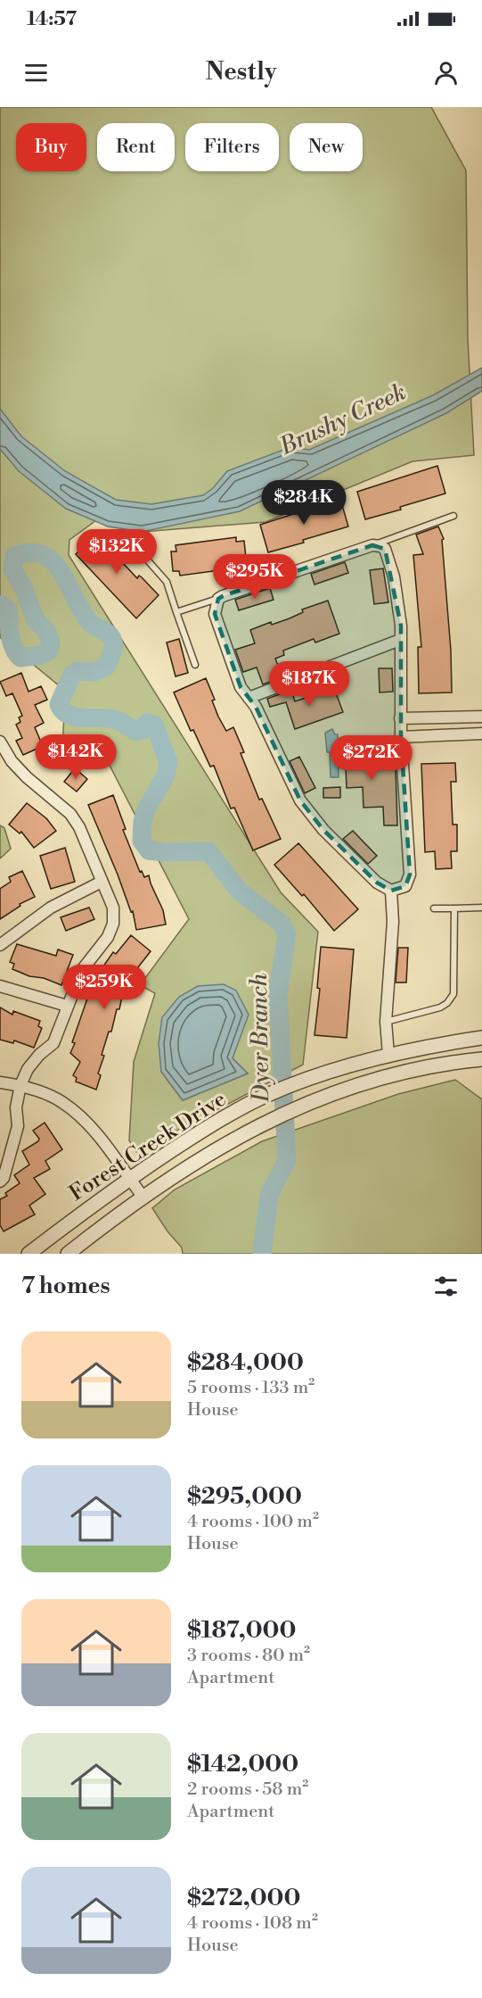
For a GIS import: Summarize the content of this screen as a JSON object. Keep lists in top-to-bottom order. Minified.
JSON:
{"streets":{"street":["Forest Creek Drive"]},"water":["Brushy Creek","Dyer Branch"],"page":{"status":"14:57","header":"Nestly","chip":["Buy","Rent","Filters","New"],"price":["$284K","$132K","$295K","$187K","$142K","$272K","$259K"],"heading":"7 homes","list":[{"name":"$284,000","note":"5 rooms · 133 m² · House"},{"name":"$295,000","note":"4 rooms · 100 m² · House"},{"name":"$187,000","note":"3 rooms · 80 m² · Apartment"},{"name":"$142,000","note":"2 rooms · 58 m² · Apartment"},{"name":"$272,000","note":"4 rooms · 108 m² · House"}]}}
